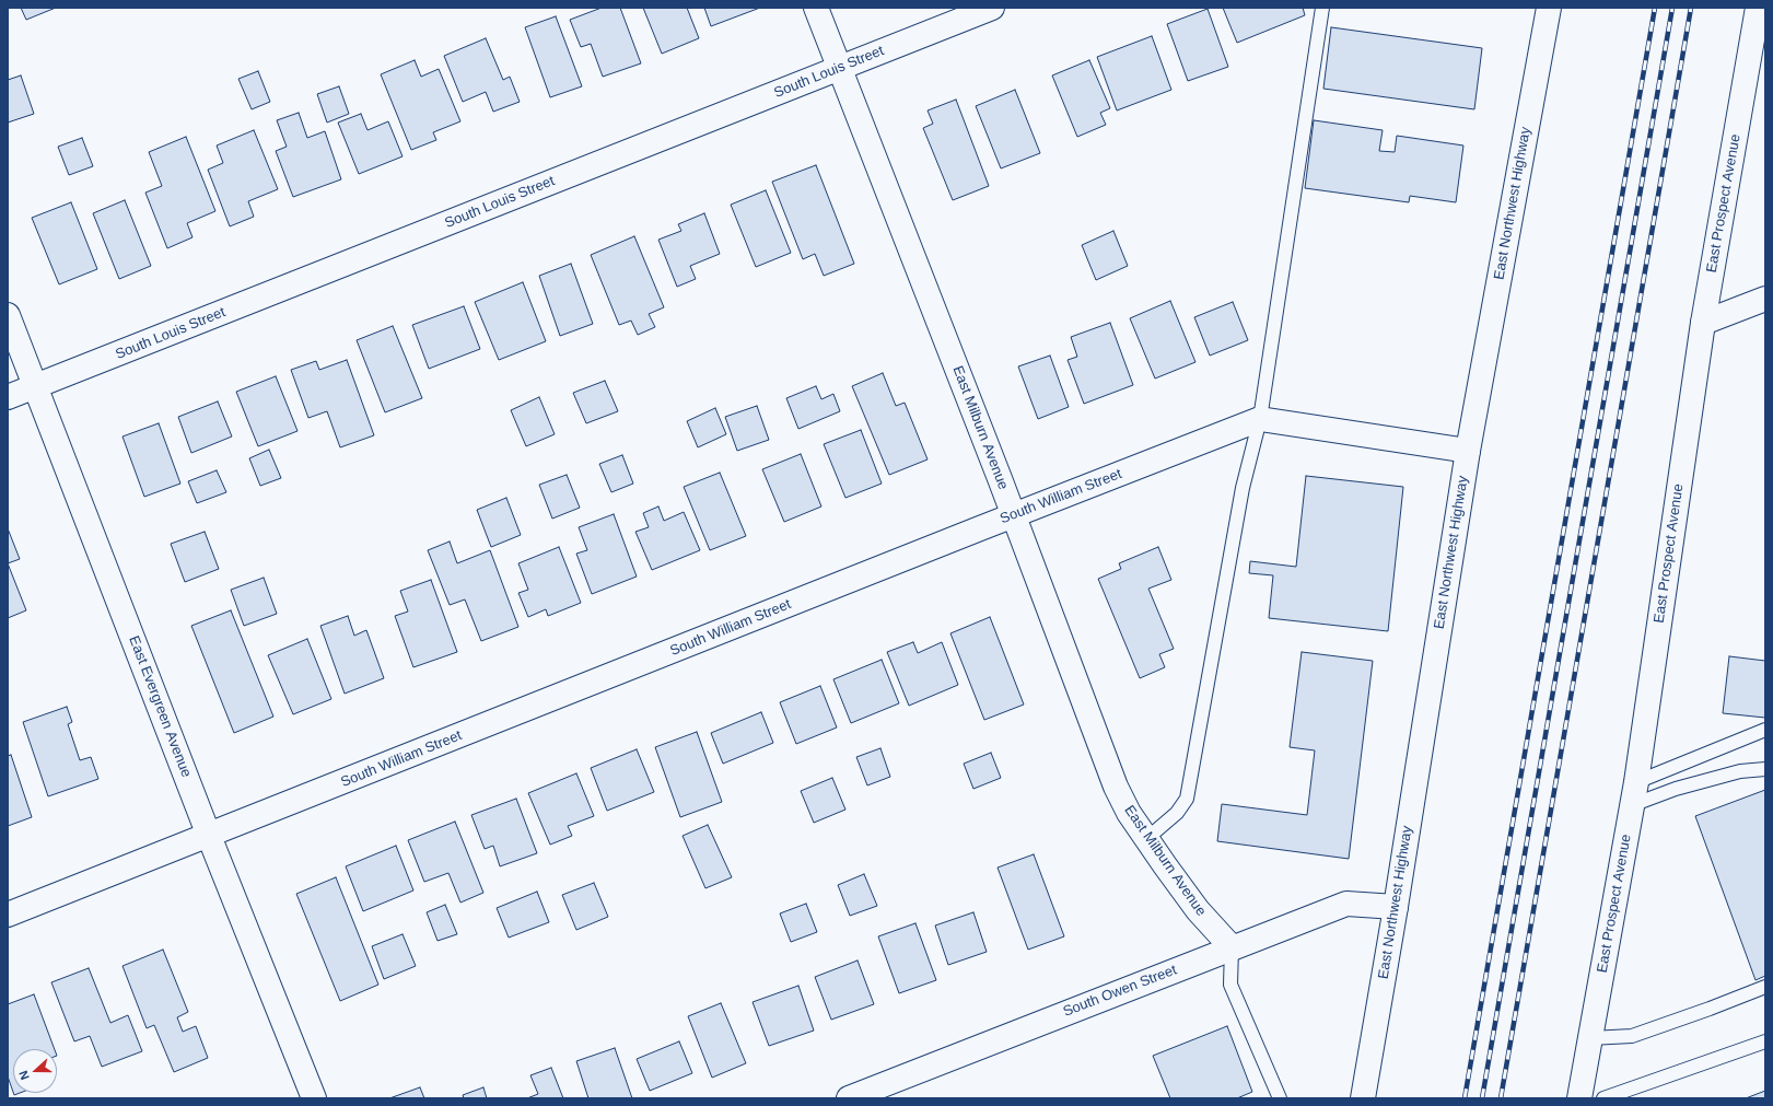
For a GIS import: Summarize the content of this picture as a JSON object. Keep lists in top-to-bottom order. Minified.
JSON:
{"streets":{"street":["South Louis Street","East Northwest Highway","East Prospect Avenue","East Milburn Avenue","South William Street","East Evergreen Avenue","South Owen Street"]},"crossings":[["South Louis Street","East Milburn Avenue"],["South Louis Street","East Evergreen Avenue"],["East Northwest Highway","South Owen Street"],["East Milburn Avenue","South William Street"],["East Milburn Avenue","South Owen Street"],["South William Street","East Evergreen Avenue"]],"north":"left"}
